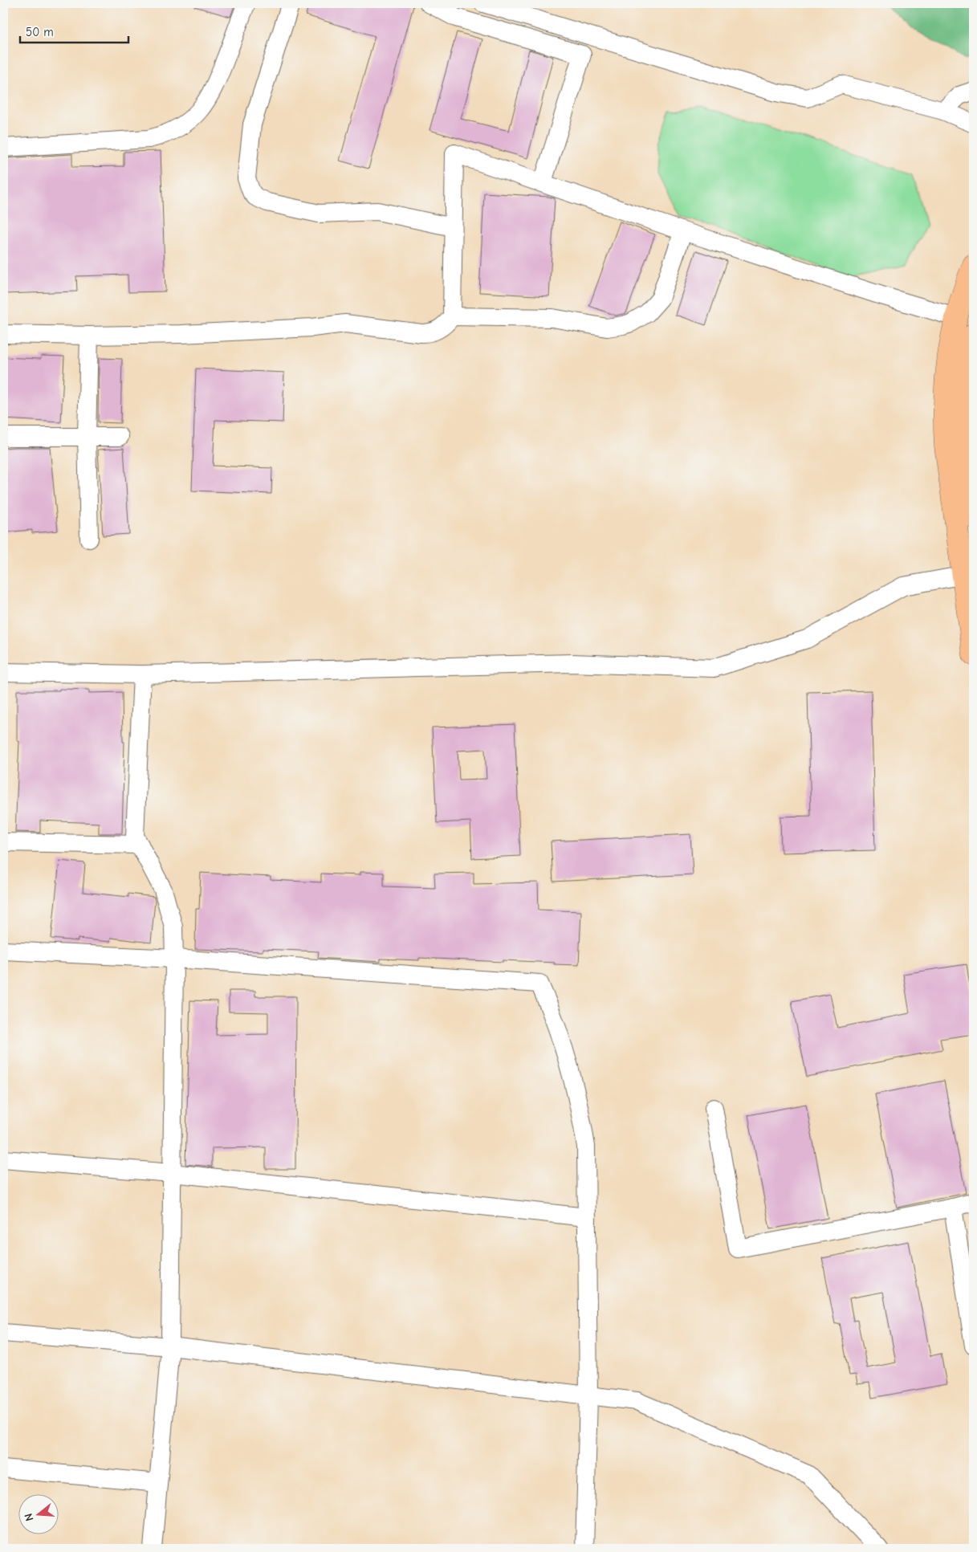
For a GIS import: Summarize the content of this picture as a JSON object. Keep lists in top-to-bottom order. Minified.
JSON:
{"scale_bar":"50 m","north":"left"}
